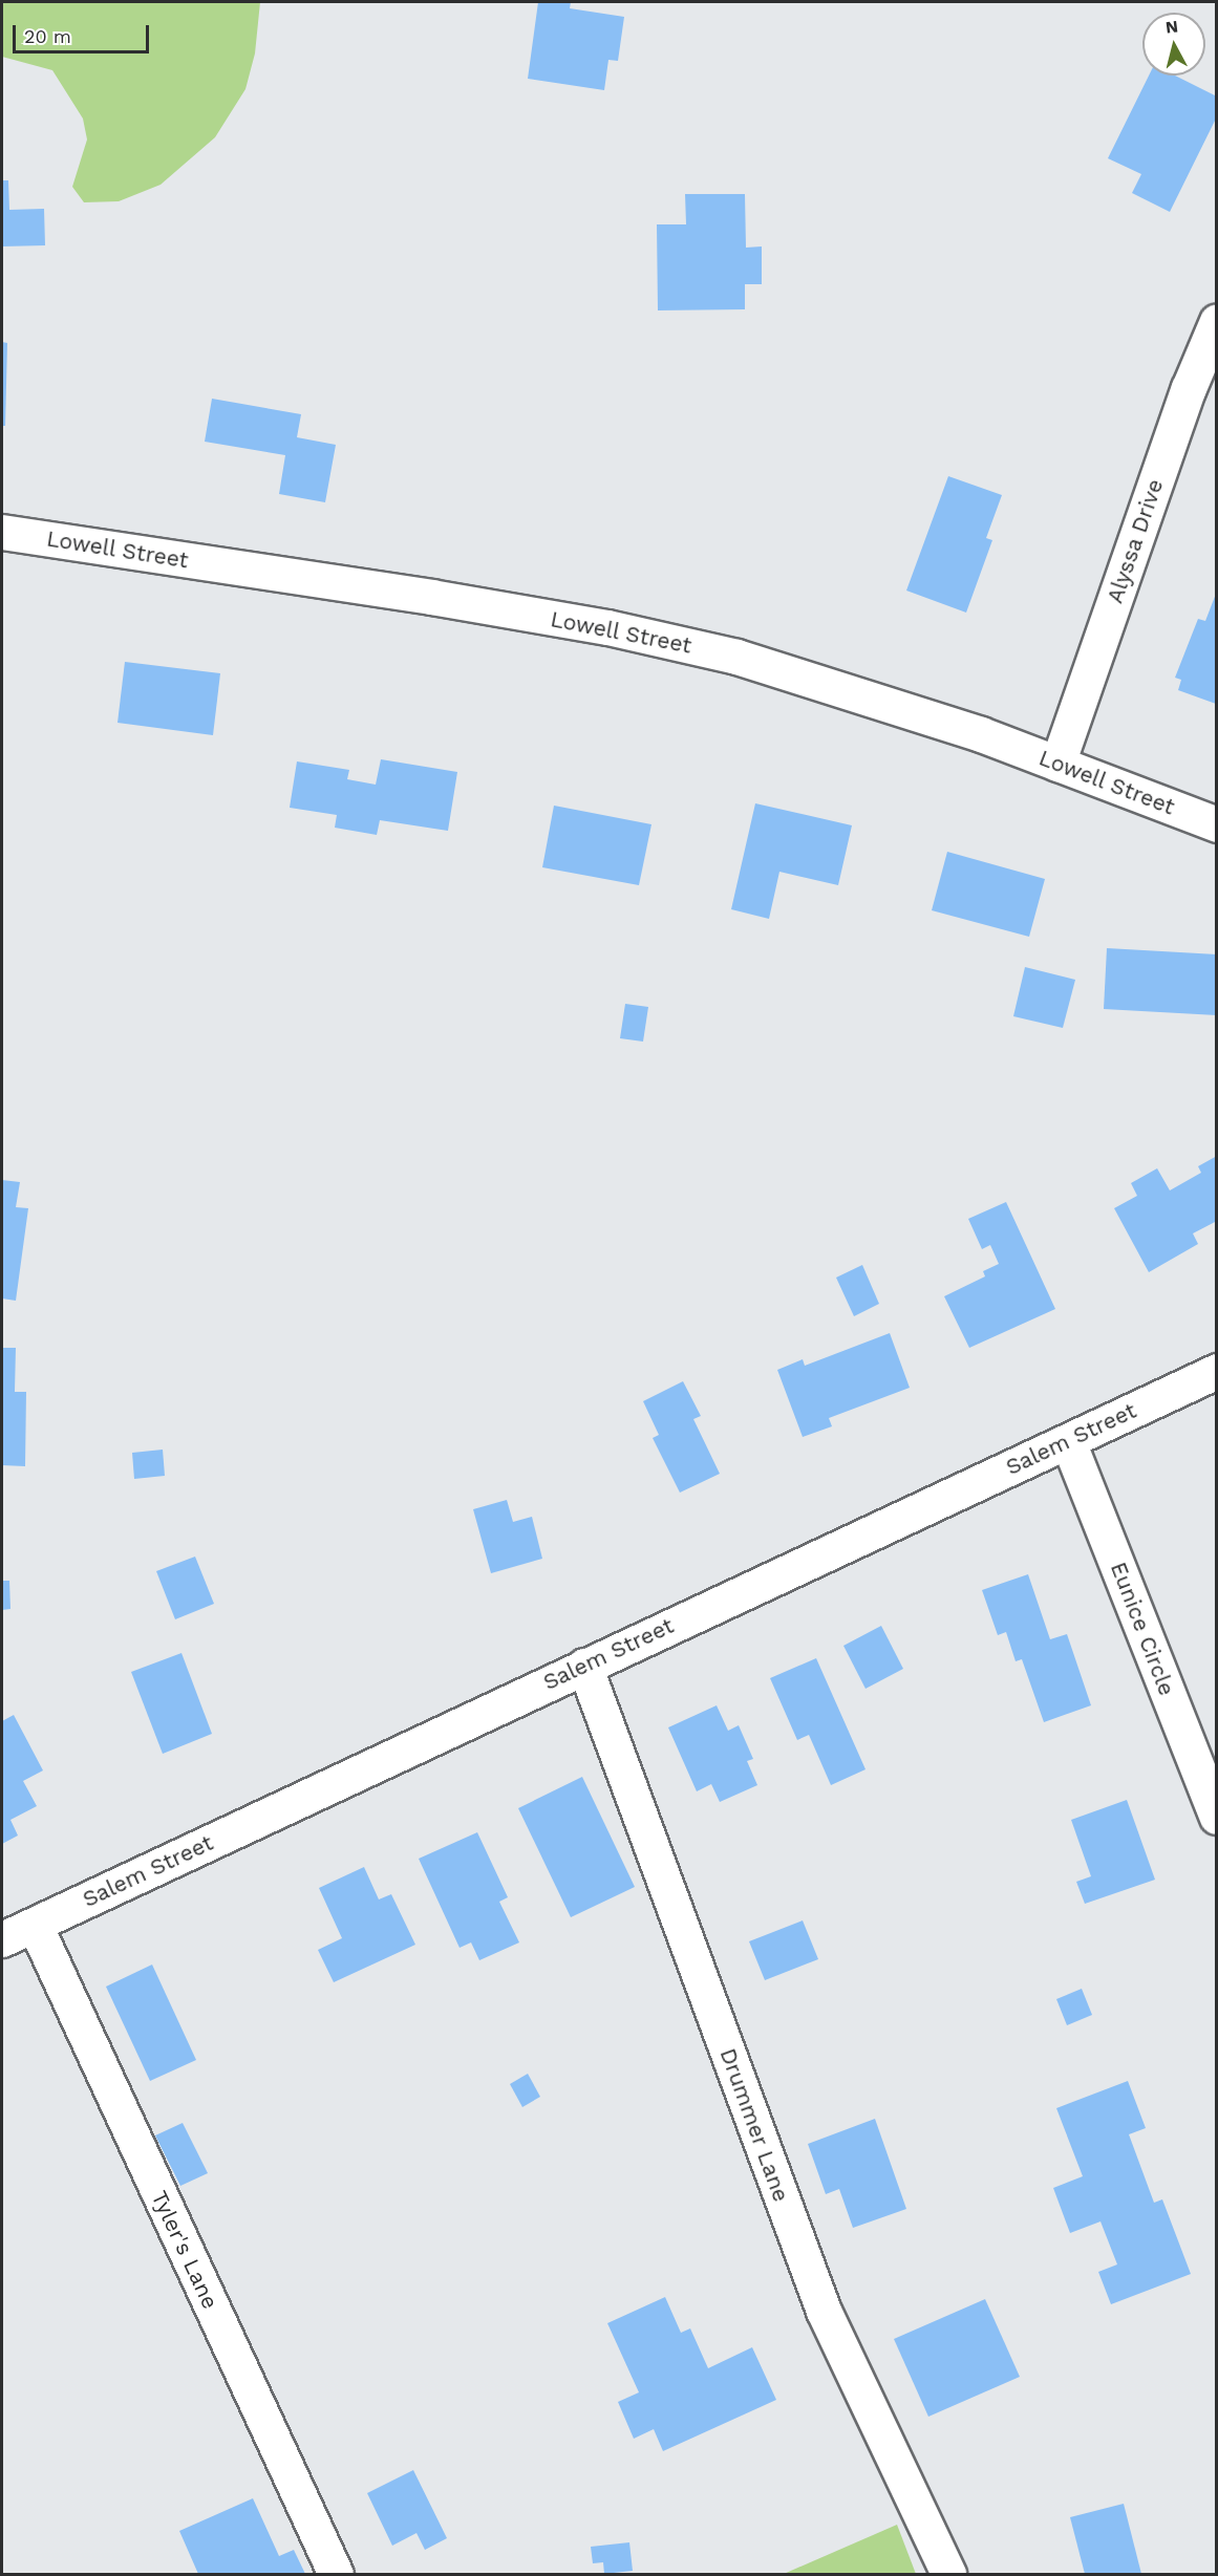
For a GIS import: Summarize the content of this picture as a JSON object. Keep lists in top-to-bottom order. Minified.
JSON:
{"streets":{"main road":["Alyssa Drive","Lowell Street","Salem Street","Eunice Circle","Drummer Lane","Tyler's Lane"]},"crossings":[["Alyssa Drive","Lowell Street"],["Salem Street","Eunice Circle"],["Salem Street","Drummer Lane"],["Salem Street","Tyler's Lane"]],"scale_bar":"20 m","north":"top"}
